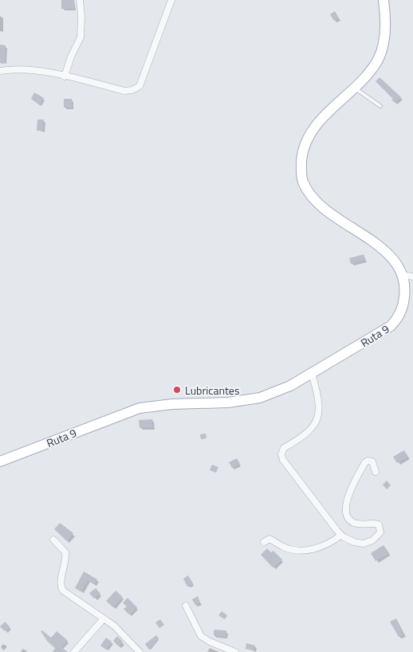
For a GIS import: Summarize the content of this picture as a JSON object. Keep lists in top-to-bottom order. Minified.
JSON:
{"streets":{"main road":["Ruta 9"]},"places":["Lubricantes"]}
